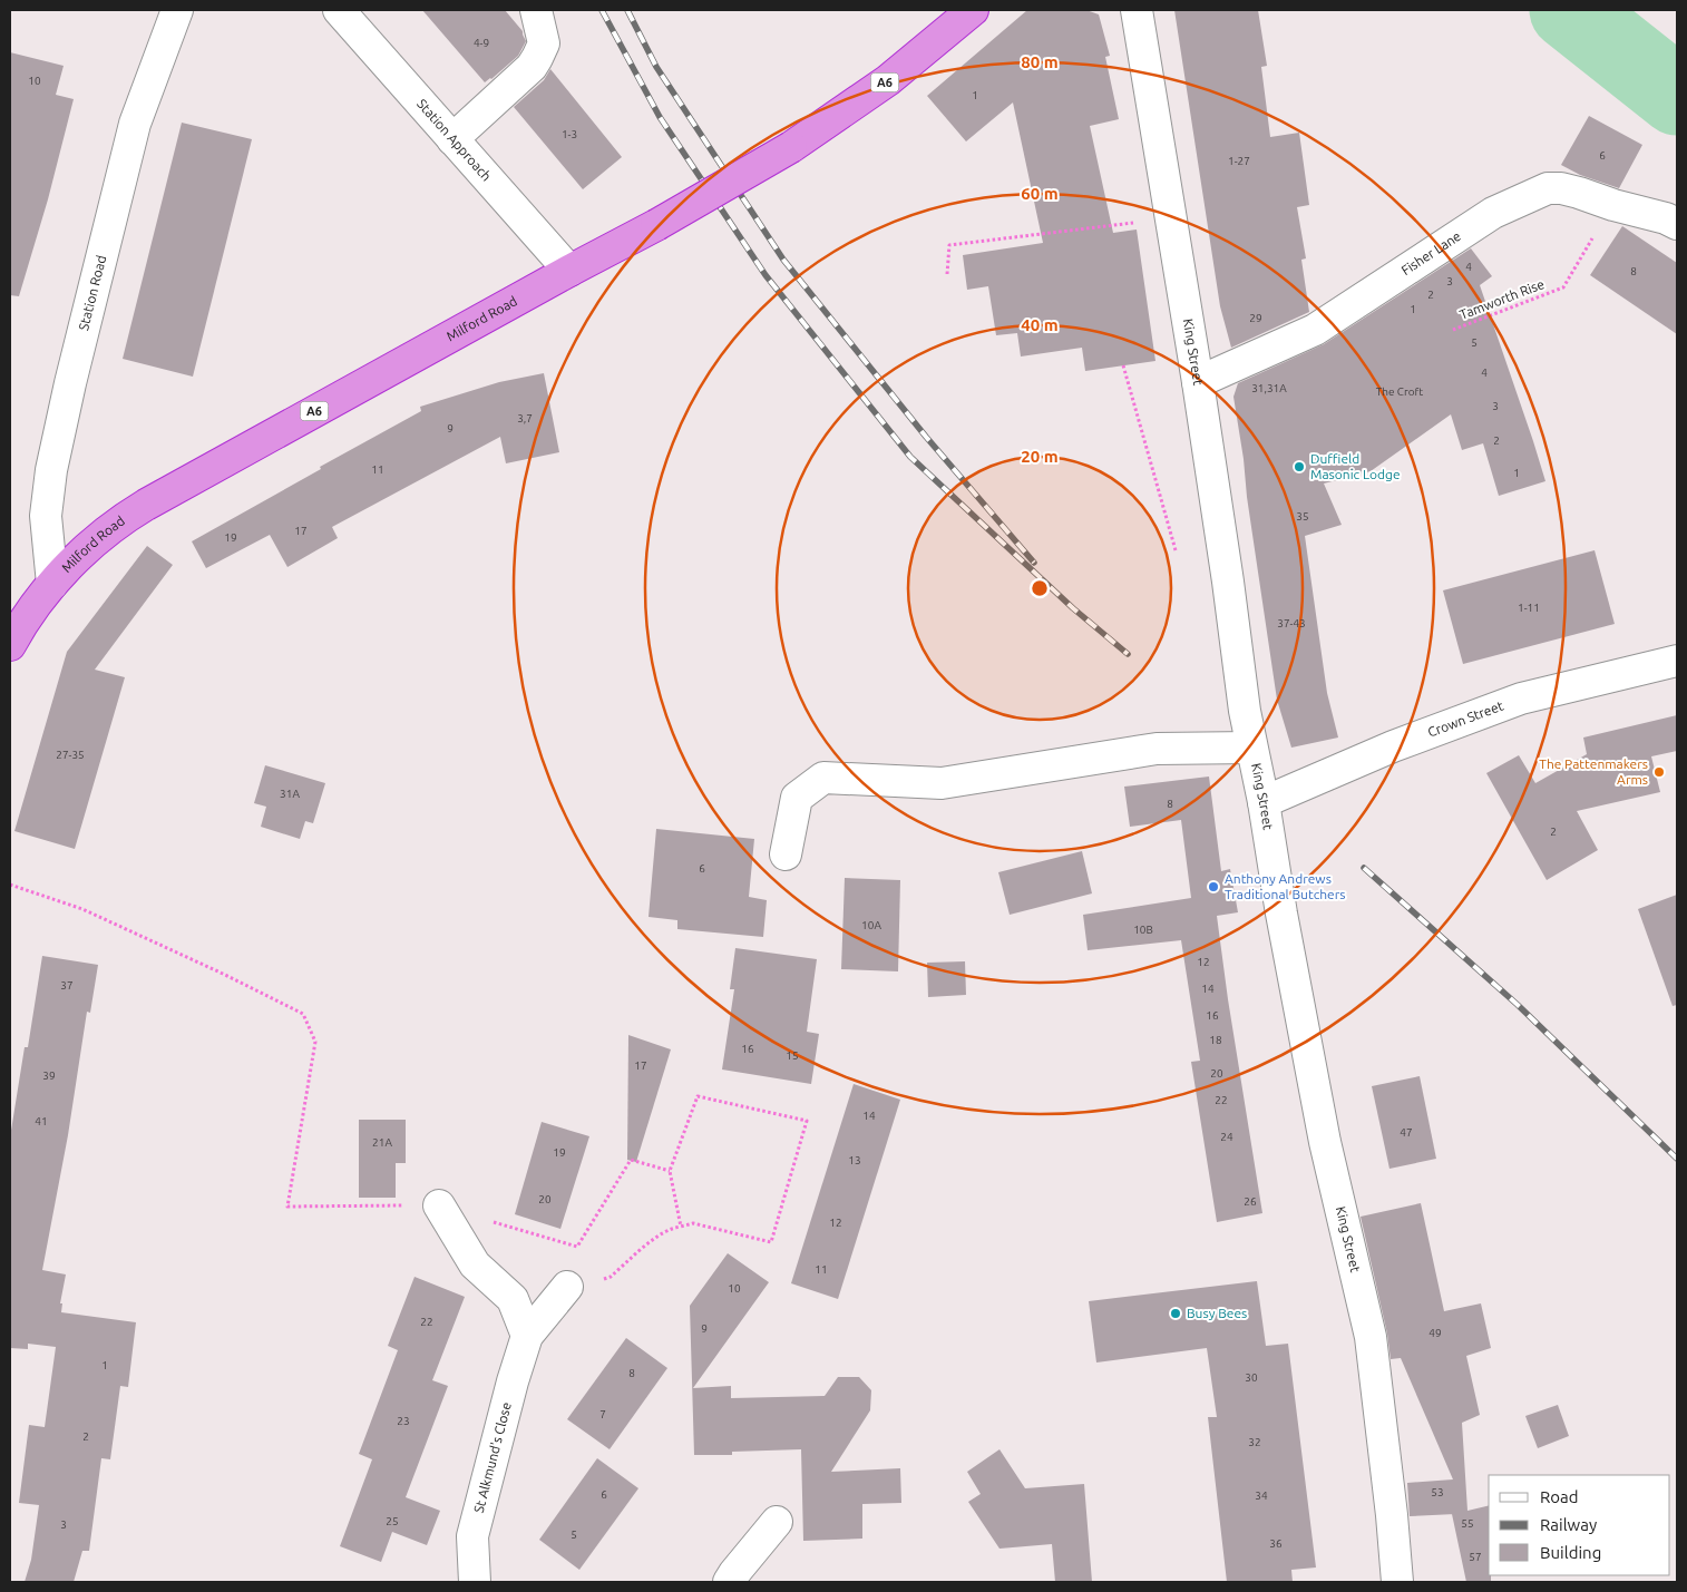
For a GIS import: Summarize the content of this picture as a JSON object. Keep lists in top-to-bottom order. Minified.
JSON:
{"streets":{"highway":["A6","Milford Road"],"street":["Station Approach","Fisher Lane","Station Road","King Street","Crown Street","St Alkmund's Close"],"path":["Tamworth Rise"]},"crossings":[["Station Approach","Milford Road"],["Fisher Lane","Tamworth Rise"],["Fisher Lane","King Street"],["Station Road","Milford Road"],["King Street","Crown Street"]],"places":["Duffield Masonic Lodge","The Pattenmakers Arms","Anthony Andrews Traditional Butchers","Busy Bees"],"house_numbers":["4-9","10","1","1-3","6","1-27","4","8","3","2","1","29","5","4","31,31A","The Croft","3","3,7","9","2","11","1","35","17","19","1-11","37-43","27-35","31A","8","2","6","10A","10B","12","37","14","16","18","16","15","17","20","39","22","14","41","47","24","21A","19","13","20","26","12","11","10","22","9","49","1","8","30","7","23","2","32","53","6","34","25","55","3","5","36","57"],"legend":["Road","Railway","Building"],"rings":["80 m","60 m","40 m","20 m"]}
